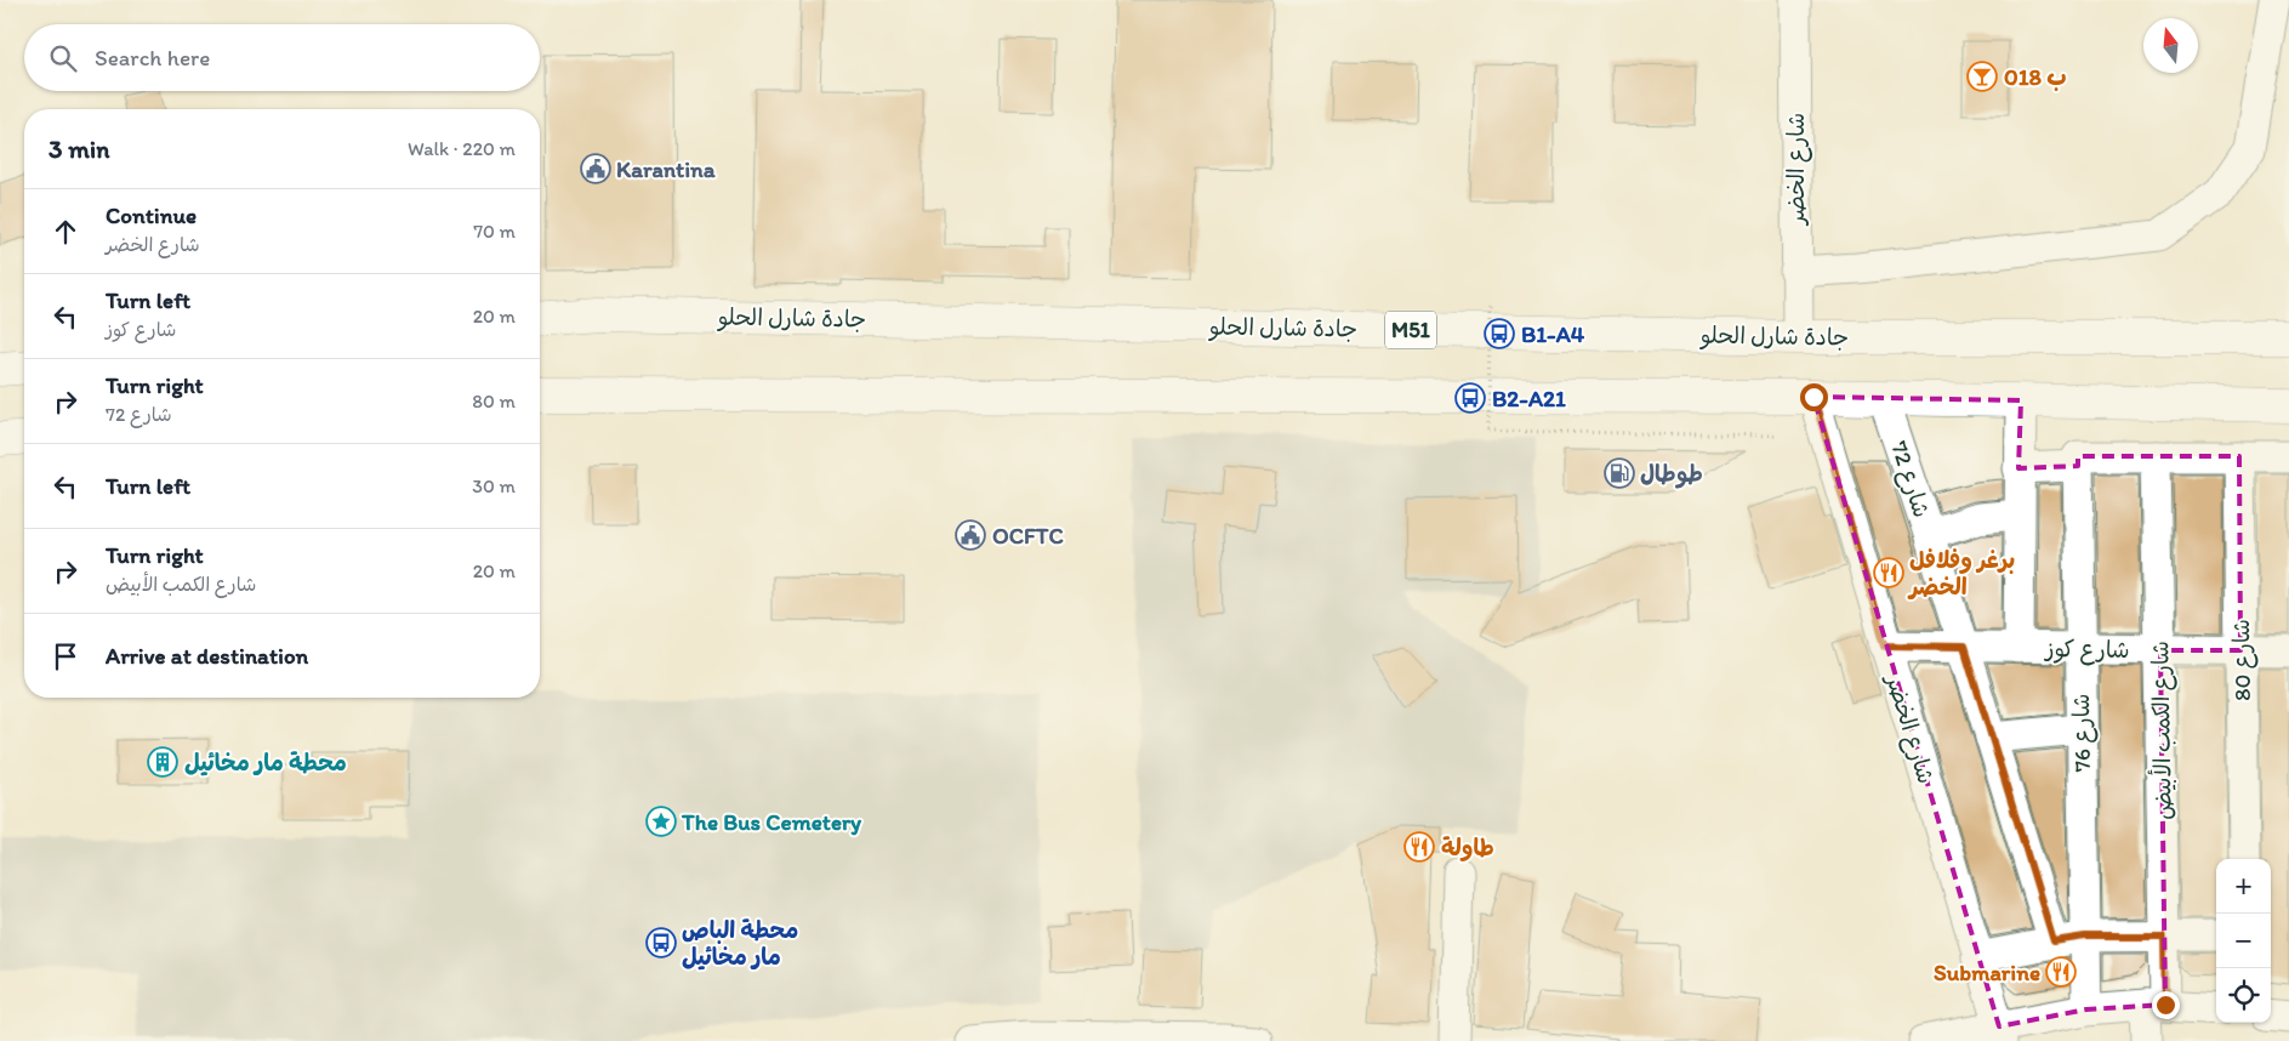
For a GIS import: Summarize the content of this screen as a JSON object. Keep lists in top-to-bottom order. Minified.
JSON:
{"streets":{"highway":["جادة شارل الحلو","M51"],"street":["شارع الخضر","شارع 72","شارع كوز","شارع 80","شارع الكمب الأبيض","شارع 76"]},"crossings":[["شارع الخضر","جادة شارل الحلو"],["شارع الخضر","شارع كوز"],["شارع 72","شارع كوز"],["شارع كوز","شارع 80"],["شارع كوز","شارع الكمب الأبيض"],["شارع كوز","شارع 76"]],"places":{"bar":["ب 018"],"public building":["Karantina","OCFTC"],"bus stop":["B1-A4","B2-A21","محطة الباص مار مخائيل"],"fuel station":["طوطال"],"restaurant":["برغر وفلافل الخضر","طاولة","Submarine"],"building":["محطة مار مخائيل"],"place":["The Bus Cemetery"]},"north":"top","page":{"search":"Search here","heading":["3 min","Walk · 220 m"],"list":[["Continue","شارع الخضر","70 m"],["Turn left","شارع كوز","20 m"],["Turn right","شارع 72","80 m"],["Turn left","30 m"],["Turn right","شارع الكمب الأبيض","20 m"],"Arrive at destination"],"map_buttons":["+","−"]}}
